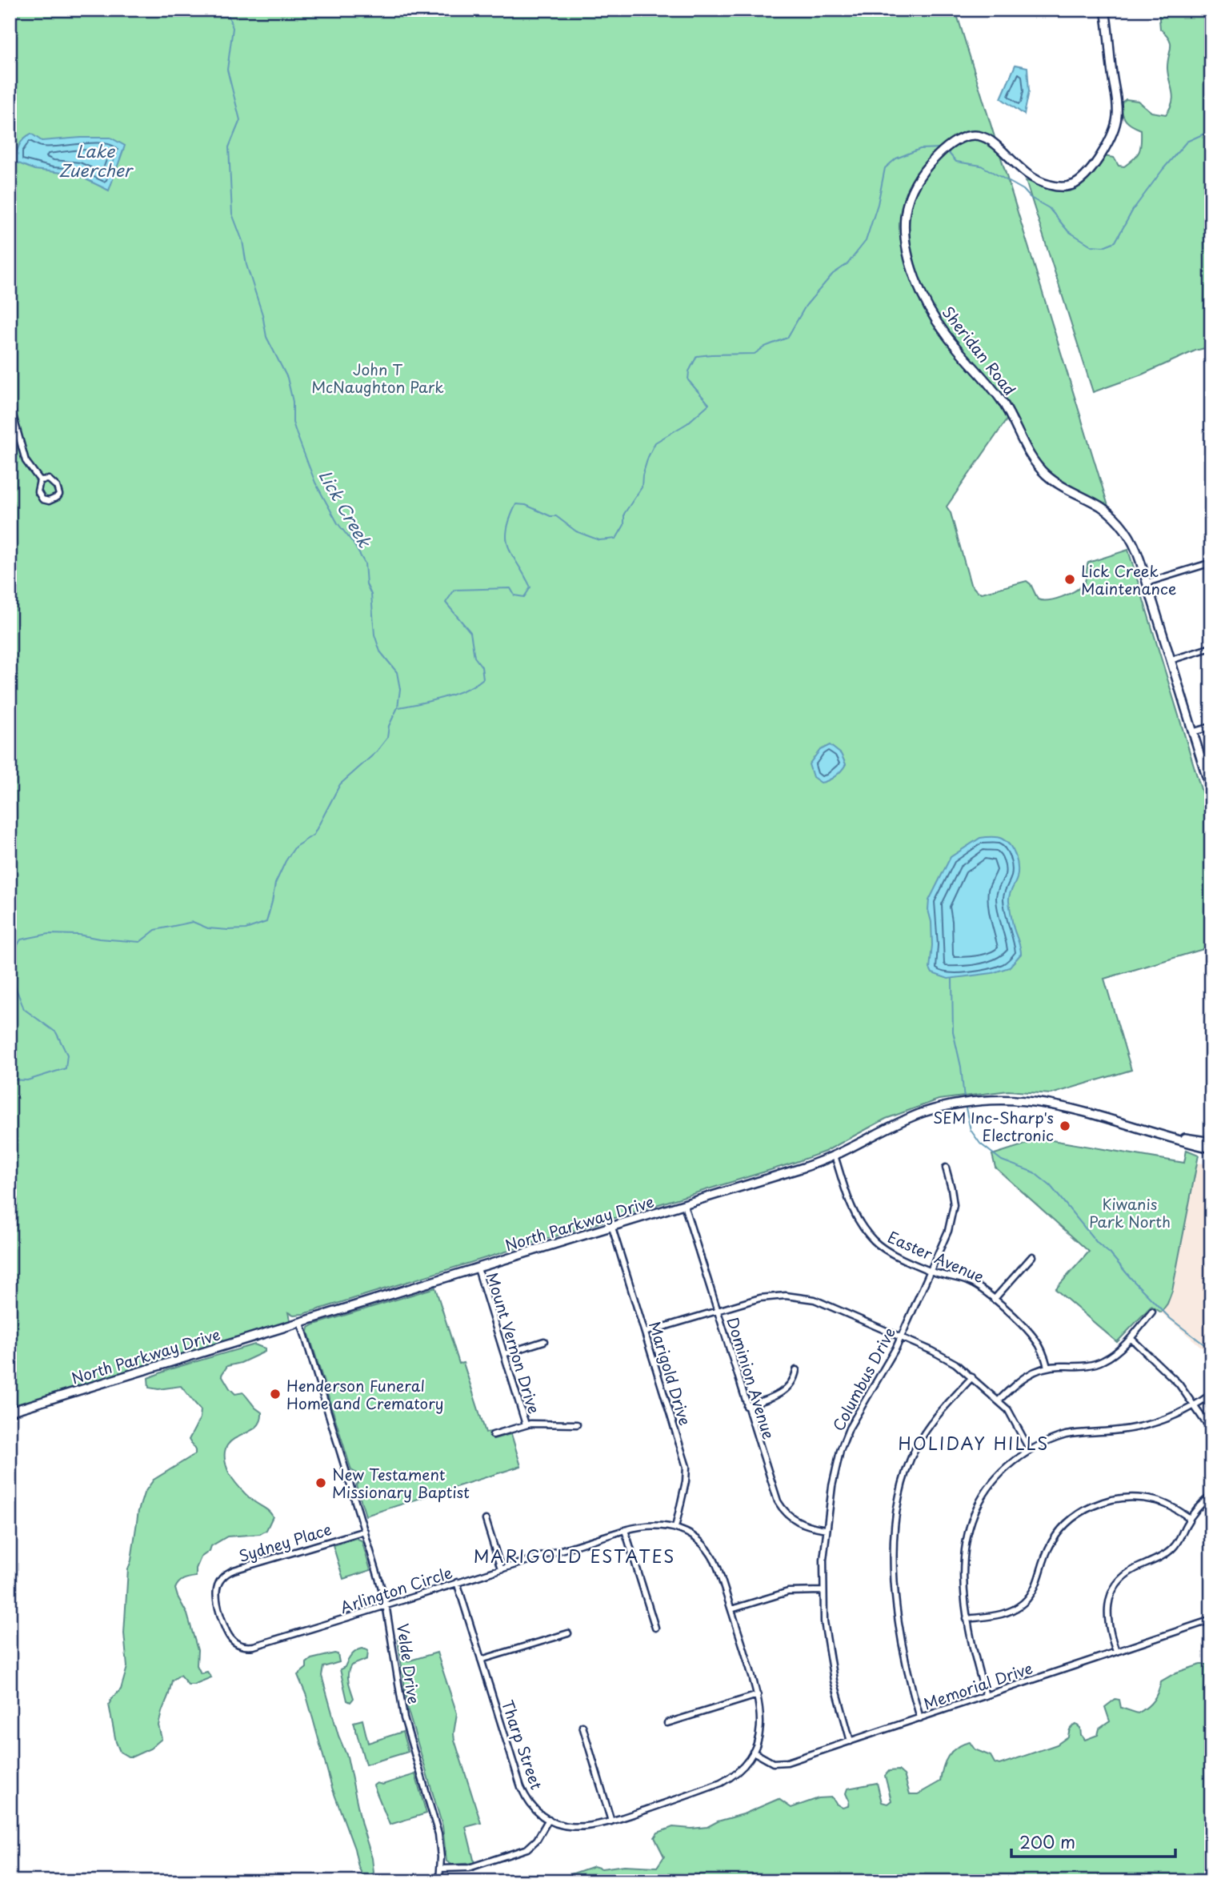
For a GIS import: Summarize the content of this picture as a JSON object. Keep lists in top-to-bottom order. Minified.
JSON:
{"streets":{"main road":["Sheridan Road","North Parkway Drive"],"street":["Easter Avenue","Mount Vernon Drive","Marigold Drive","Dominion Avenue","Columbus Drive","Sydney Place","Arlington Circle","Velde Drive","Memorial Drive","Tharp Street"]},"crossings":[["North Parkway Drive","Easter Avenue"],["North Parkway Drive","Mount Vernon Drive"],["North Parkway Drive","Marigold Drive"],["North Parkway Drive","Dominion Avenue"],["North Parkway Drive","Velde Drive"],["Easter Avenue","Columbus Drive"],["Marigold Drive","Arlington Circle"],["Dominion Avenue","Columbus Drive"],["Columbus Drive","Memorial Drive"],["Sydney Place","Arlington Circle"],["Sydney Place","Velde Drive"],["Arlington Circle","Velde Drive"],["Arlington Circle","Memorial Drive"],["Arlington Circle","Tharp Street"],["Memorial Drive","Tharp Street"]],"districts":["HOLIDAY HILLS","MARIGOLD ESTATES"],"water":["Lake Zuercher","Lick Creek"],"parks":["John T McNaughton Park","Kiwanis Park North"],"places":["Lick Creek Maintenance","SEM Inc-Sharp's Electronic","Henderson Funeral Home and Crematory","New Testament Missionary Baptist"],"scale_bar":"200 m"}
